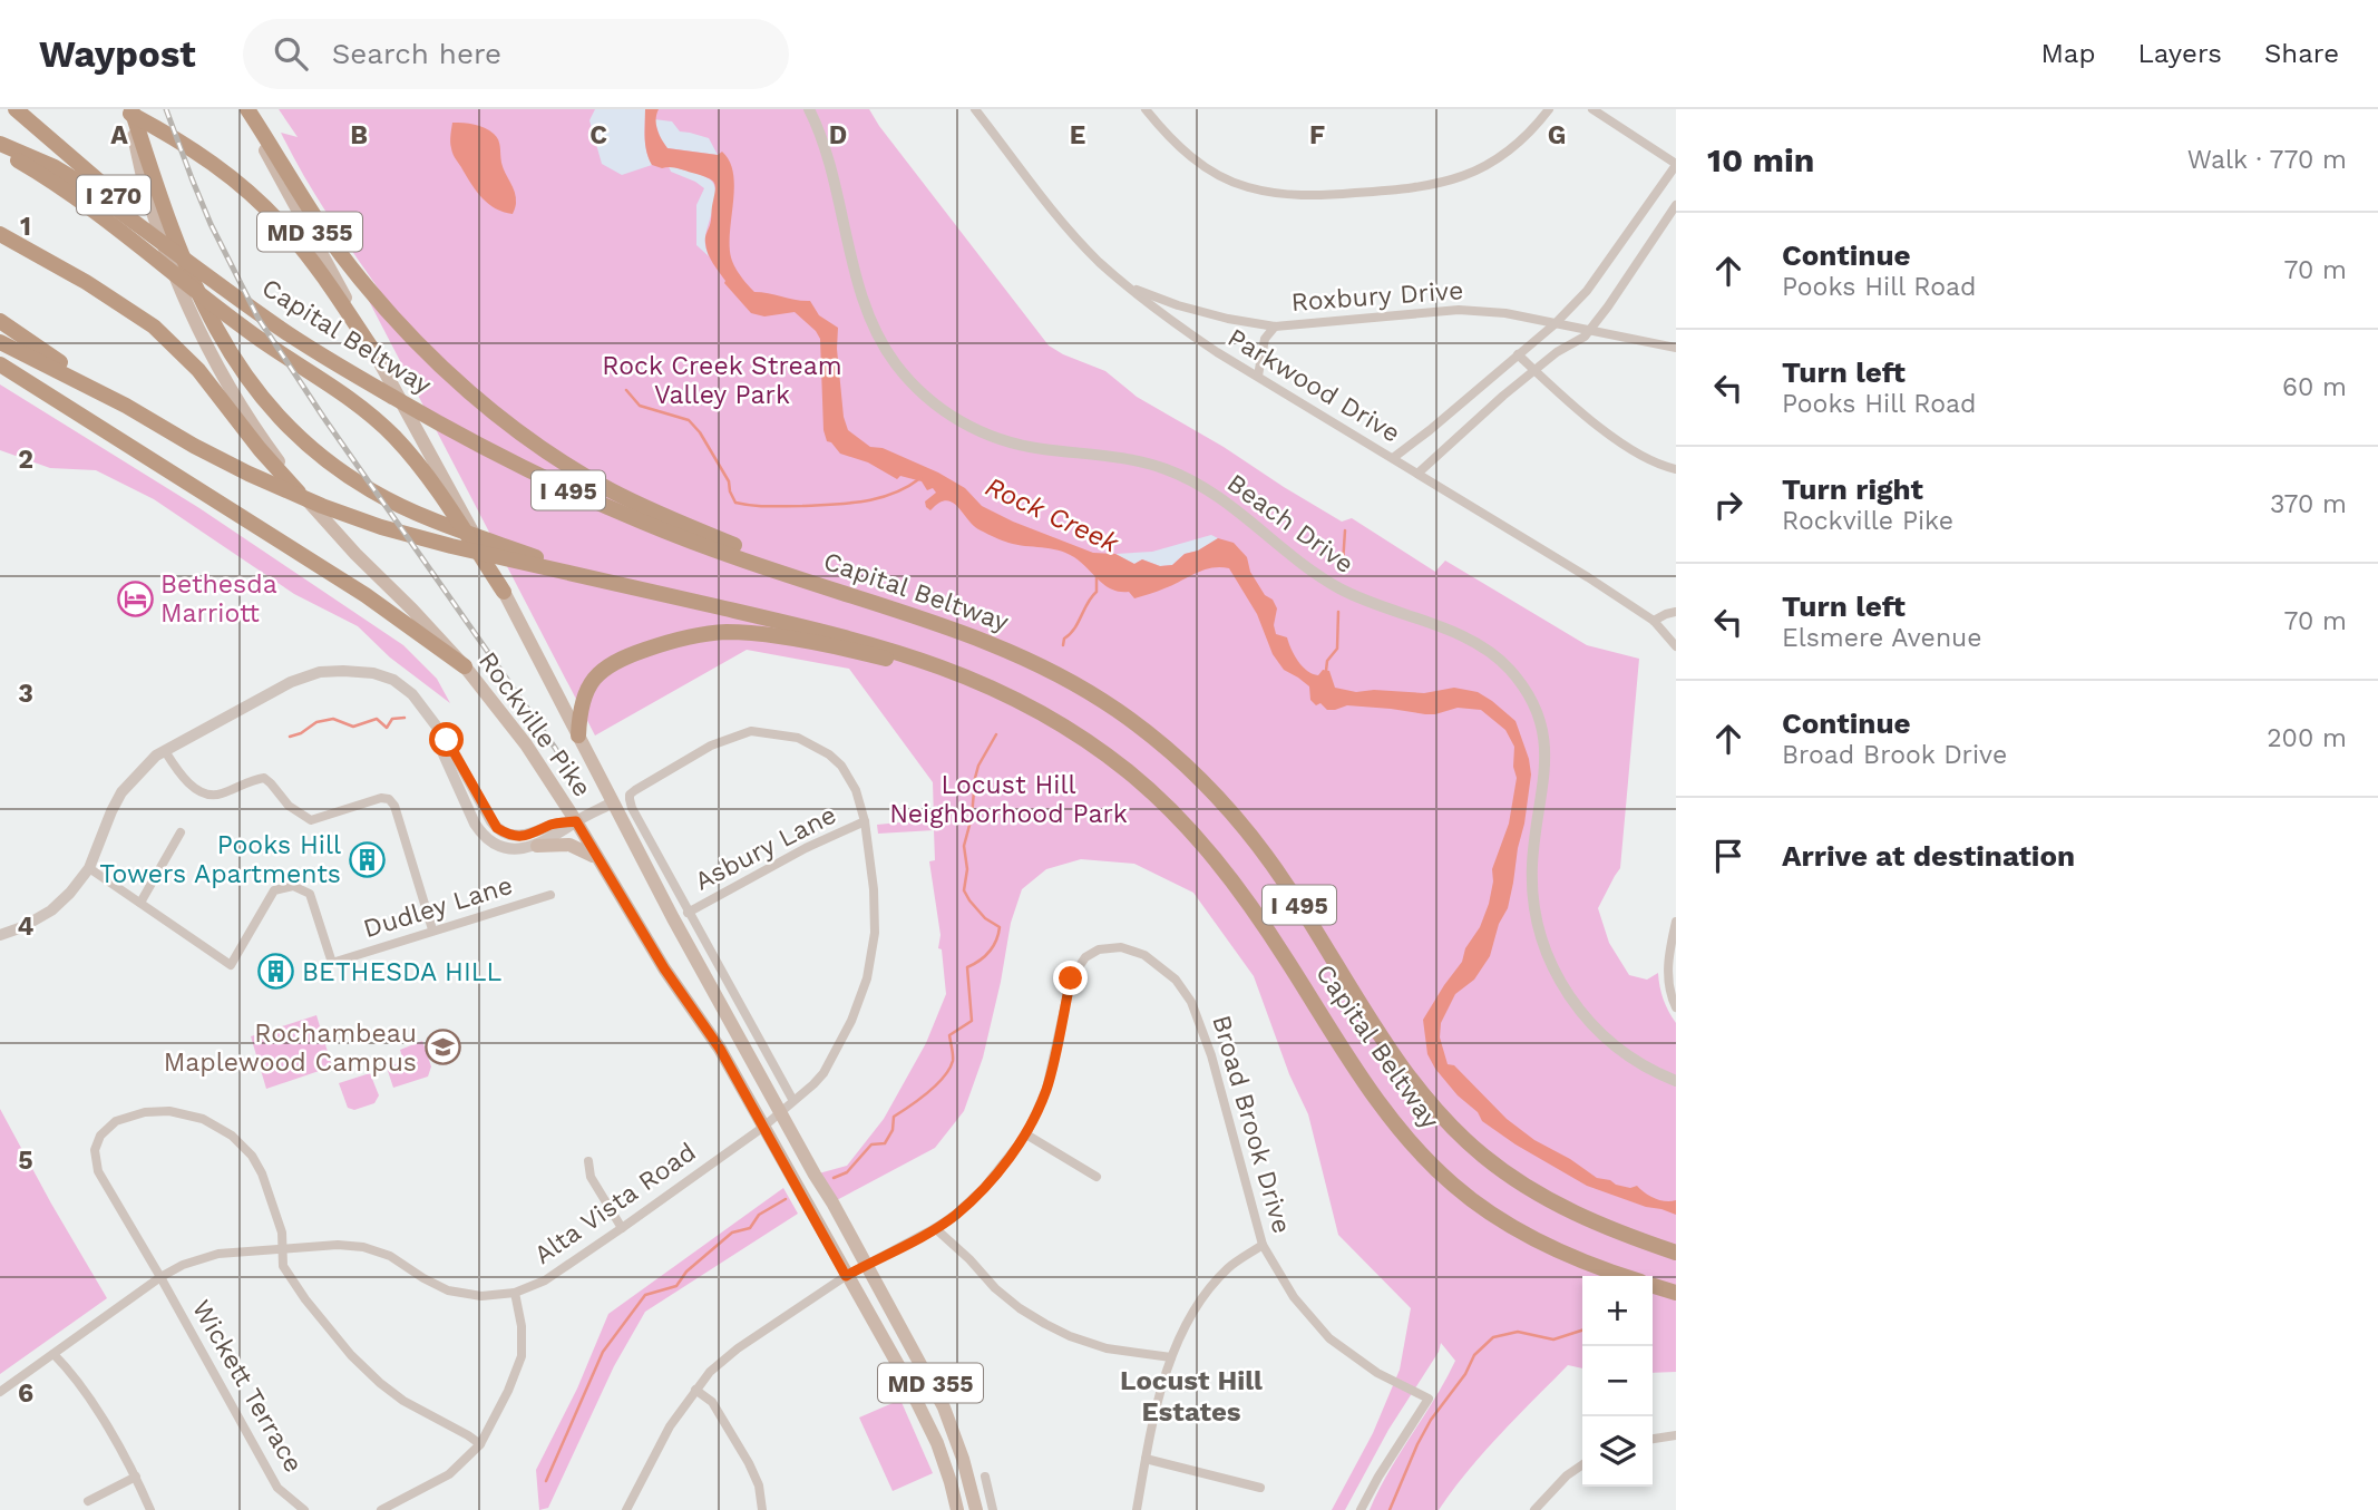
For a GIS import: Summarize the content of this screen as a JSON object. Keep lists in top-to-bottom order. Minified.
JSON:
{"streets":{"highway":["I 270","Capital Beltway","I 495"],"main road":["MD 355","Rockville Pike"],"street":["Roxbury Drive","Parkwood Drive","Beach Drive","Asbury Lane","Dudley Lane","Broad Brook Drive","Alta Vista Road","Wickett Terrace"]},"crossings":[["I 270","Capital Beltway"],["Roxbury Drive","Parkwood Drive"],["Rockville Pike","Asbury Lane"],["Rockville Pike","Broad Brook Drive"],["Rockville Pike","Alta Vista Road"],["Asbury Lane","Alta Vista Road"],["Alta Vista Road","Wickett Terrace"]],"districts":["Locust Hill Estates"],"water":["Rock Creek"],"parks":["Rock Creek Stream Valley Park","Locust Hill Neighborhood Park"],"places":{"hotel":["Bethesda Marriott"],"building":["Pooks Hill Towers Apartments","BETHESDA HILL"],"school or university":["Rochambeau Maplewood Campus"]},"page":{"header":"Waypost","search":"Search here","nav":["Map","Layers","Share"],"heading":["10 min","Walk · 770 m"],"list":[["Continue","Pooks Hill Road","70 m"],["Turn left","Pooks Hill Road","60 m"],["Turn right","Rockville Pike","370 m"],["Turn left","Elsmere Avenue","70 m"],["Continue","Broad Brook Drive","200 m"],"Arrive at destination"],"map_buttons":["+","−"]},"grid":{"columns":["A","B","C","D","E","F","G"],"rows":["1","2","3","4","5","6"]}}
